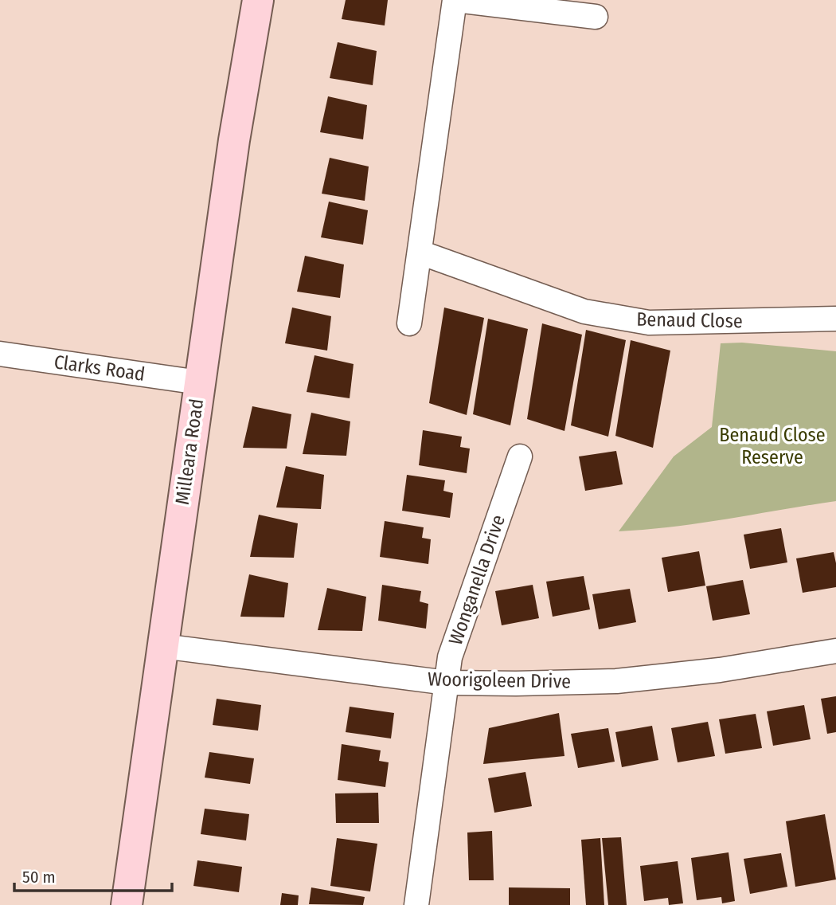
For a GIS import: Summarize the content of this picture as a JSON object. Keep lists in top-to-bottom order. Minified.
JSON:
{"streets":{"main road":["Milleara Road"],"street":["Benaud Close","Clarks Road","Wonganella Drive","Woorigoleen Drive"]},"crossings":[["Clarks Road","Milleara Road"],["Milleara Road","Woorigoleen Drive"],["Wonganella Drive","Woorigoleen Drive"]],"parks":["Benaud Close Reserve"],"scale_bar":"50 m"}
